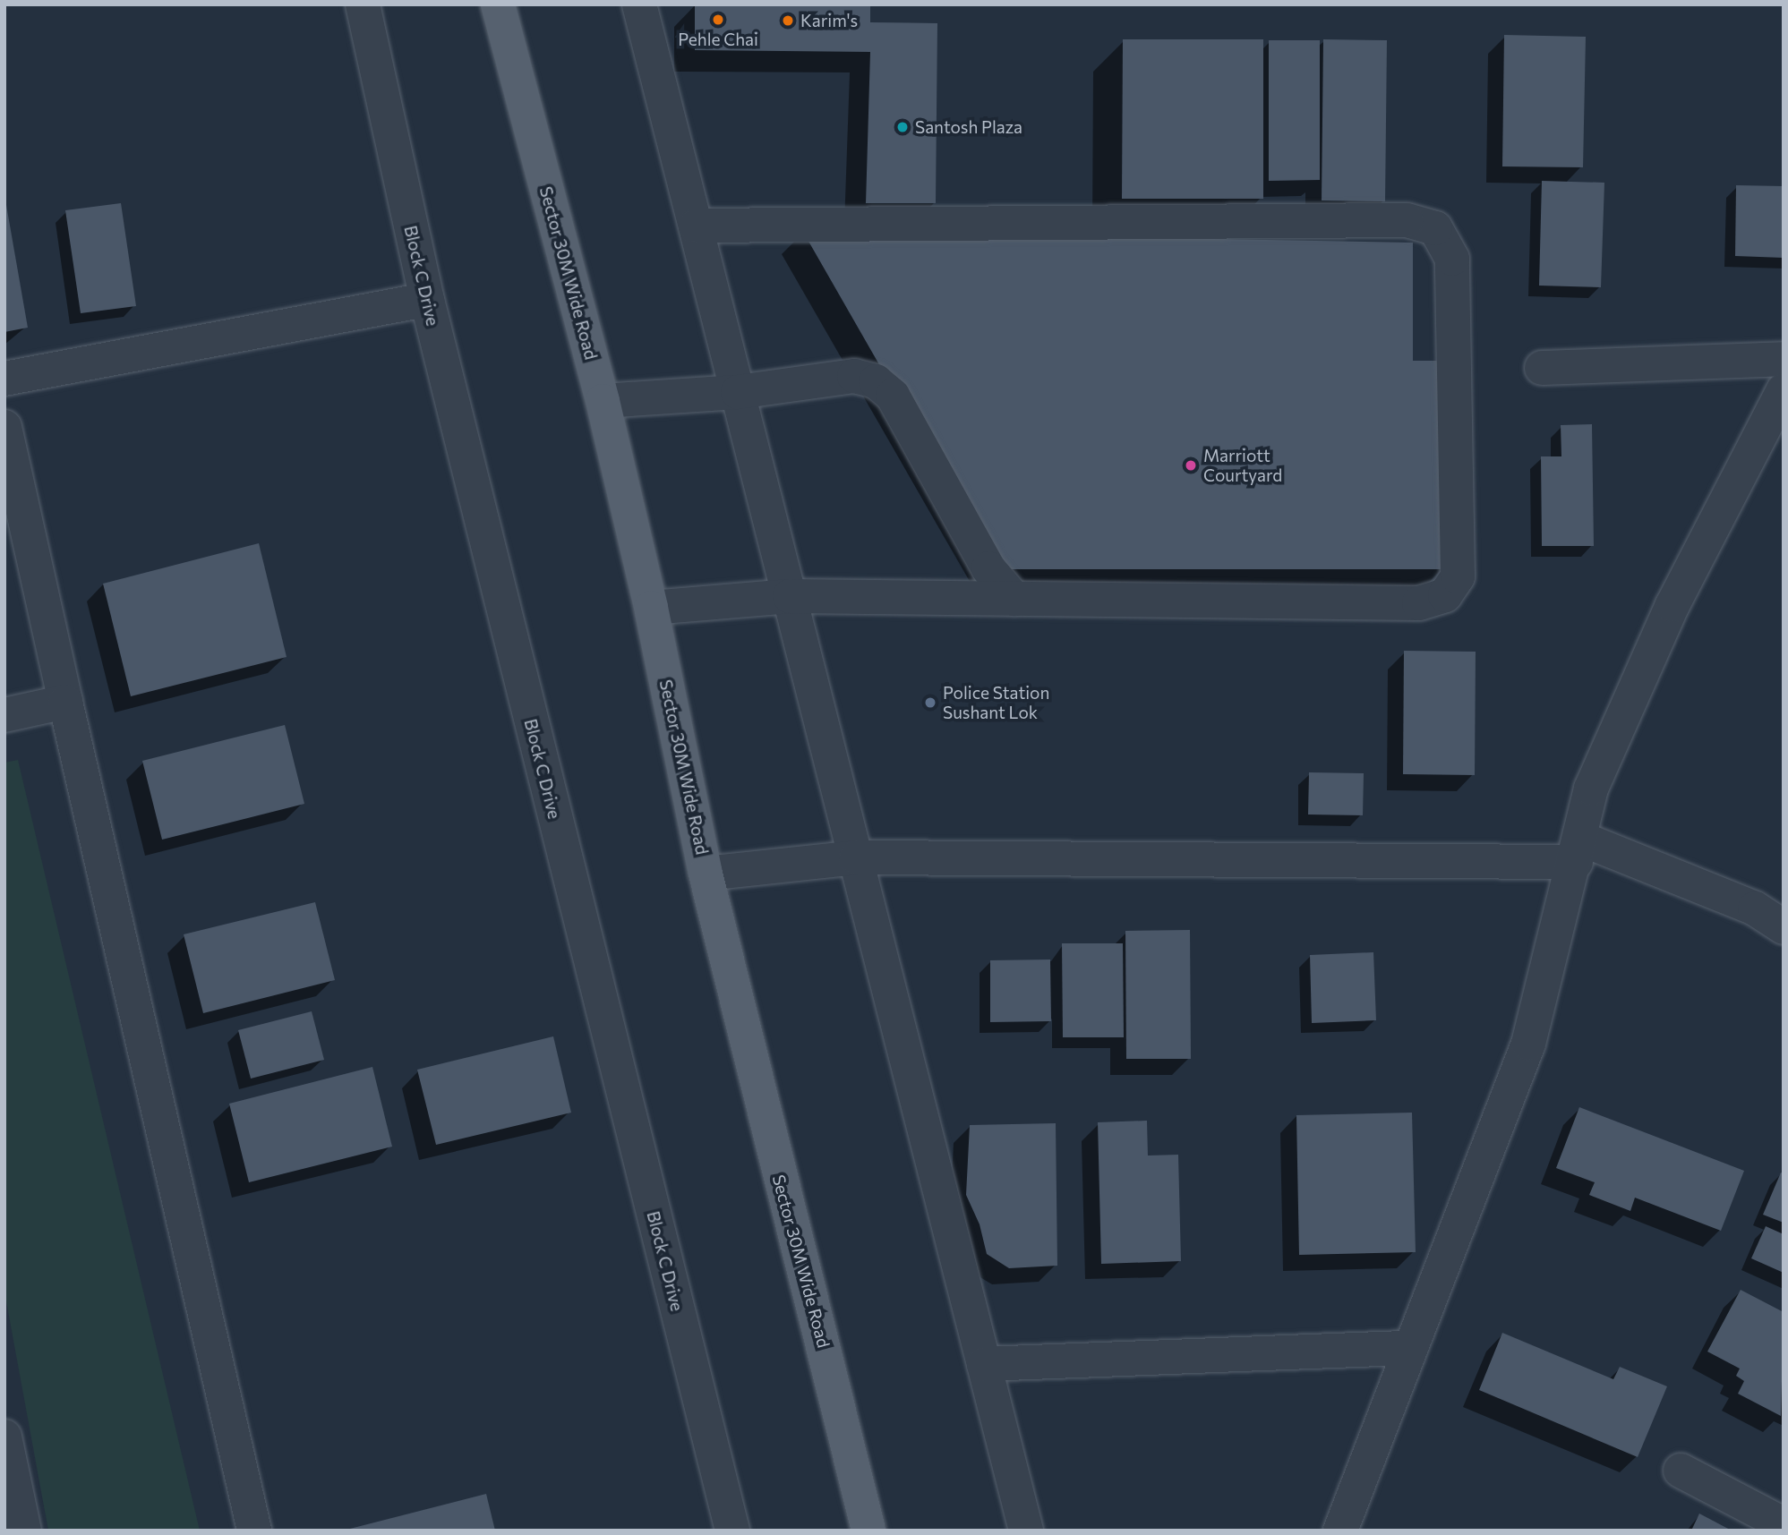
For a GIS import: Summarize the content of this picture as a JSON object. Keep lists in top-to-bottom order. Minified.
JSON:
{"streets":{"main road":["Sector 30M Wide Road"],"street":["Block C Drive"]},"places":["Pehle Chai","Karim's","Santosh Plaza","Marriott Courtyard","Police Station Sushant Lok"]}
